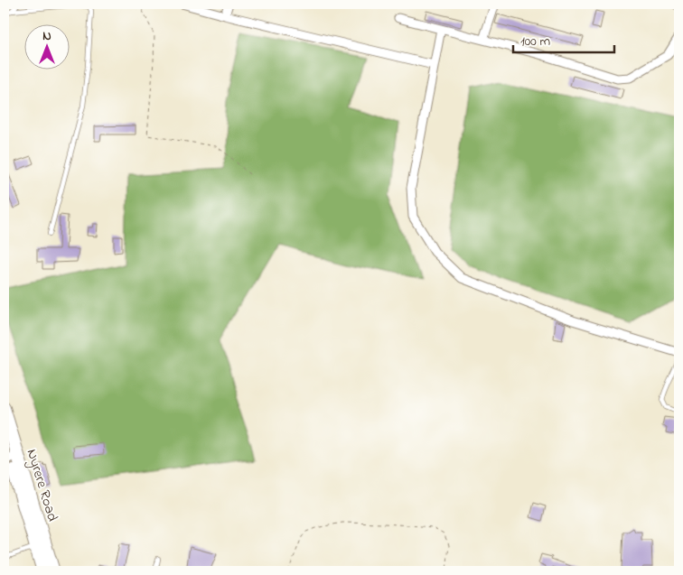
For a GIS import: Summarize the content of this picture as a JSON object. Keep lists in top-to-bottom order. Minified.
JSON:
{"streets":{"main road":["Nyrere Road"]},"scale_bar":"100 m","north":"top"}
